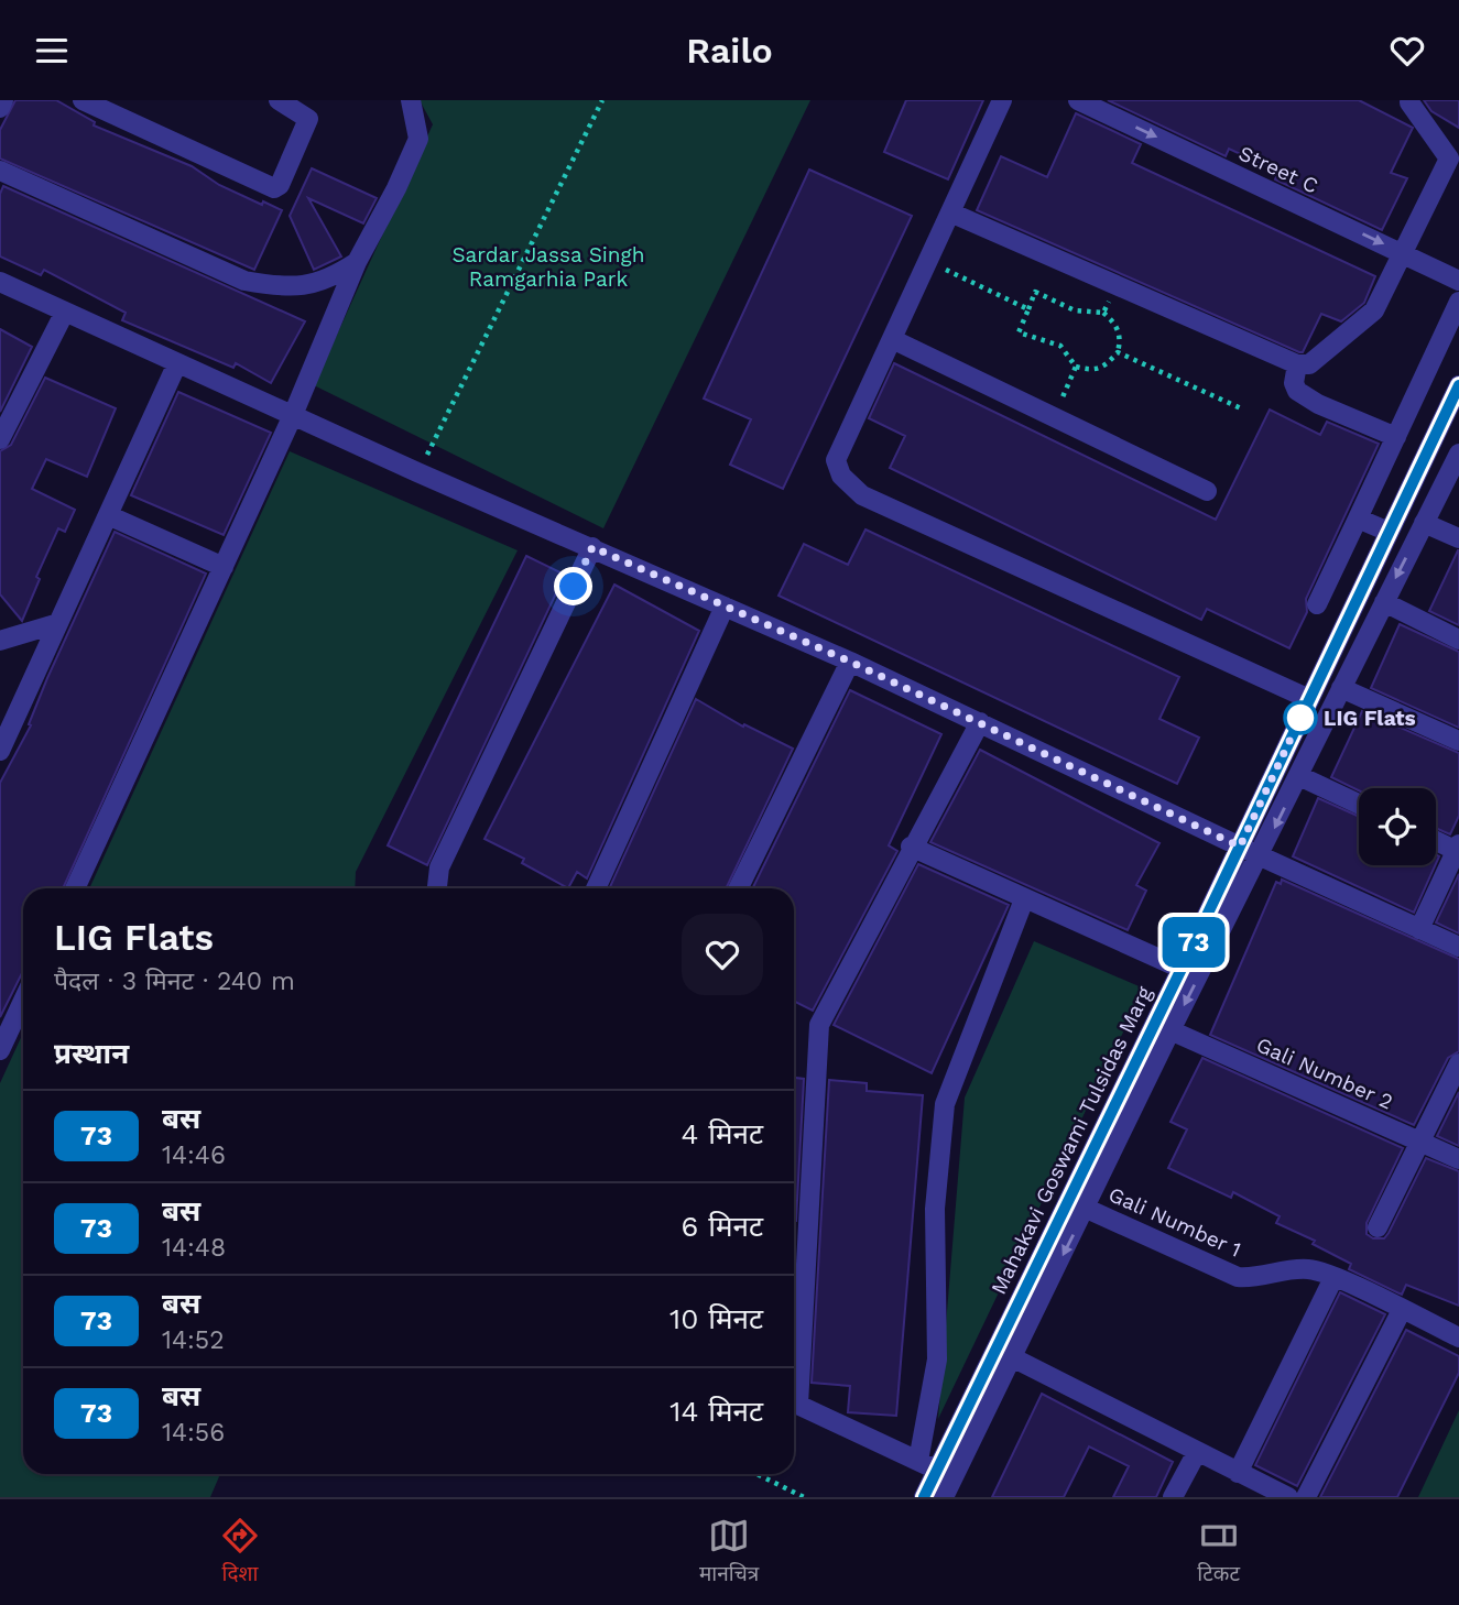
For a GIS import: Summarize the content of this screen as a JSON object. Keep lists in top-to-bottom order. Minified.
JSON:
{"streets":{"street":["Street C","Gali Number 2","Mahakavi Goswami Tulsidas Marg","Gali Number 1"]},"crossings":[["Gali Number 2","Mahakavi Goswami Tulsidas Marg"],["Mahakavi Goswami Tulsidas Marg","Gali Number 1"]],"parks":["Sardar Jassa Singh Ramgarhia Park"],"places":["LIG Flats"],"lines":["bus line 73"],"page":{"header":"Railo","on_map":"73","heading":[["LIG Flats","पैदल · 3 मिनट · 240 m"],"प्रस्थान"],"list":[{"mark":"73","name":"बस","note":"14:46","value":"4 मिनट"},{"mark":"73","name":"बस","note":"14:48","value":"6 मिनट"},{"mark":"73","name":"बस","note":"14:52","value":"10 मिनट"},{"mark":"73","name":"बस","note":"14:56","value":"14 मिनट"}],"tabs":["दिशा","मानचित्र","टिकट"]}}
